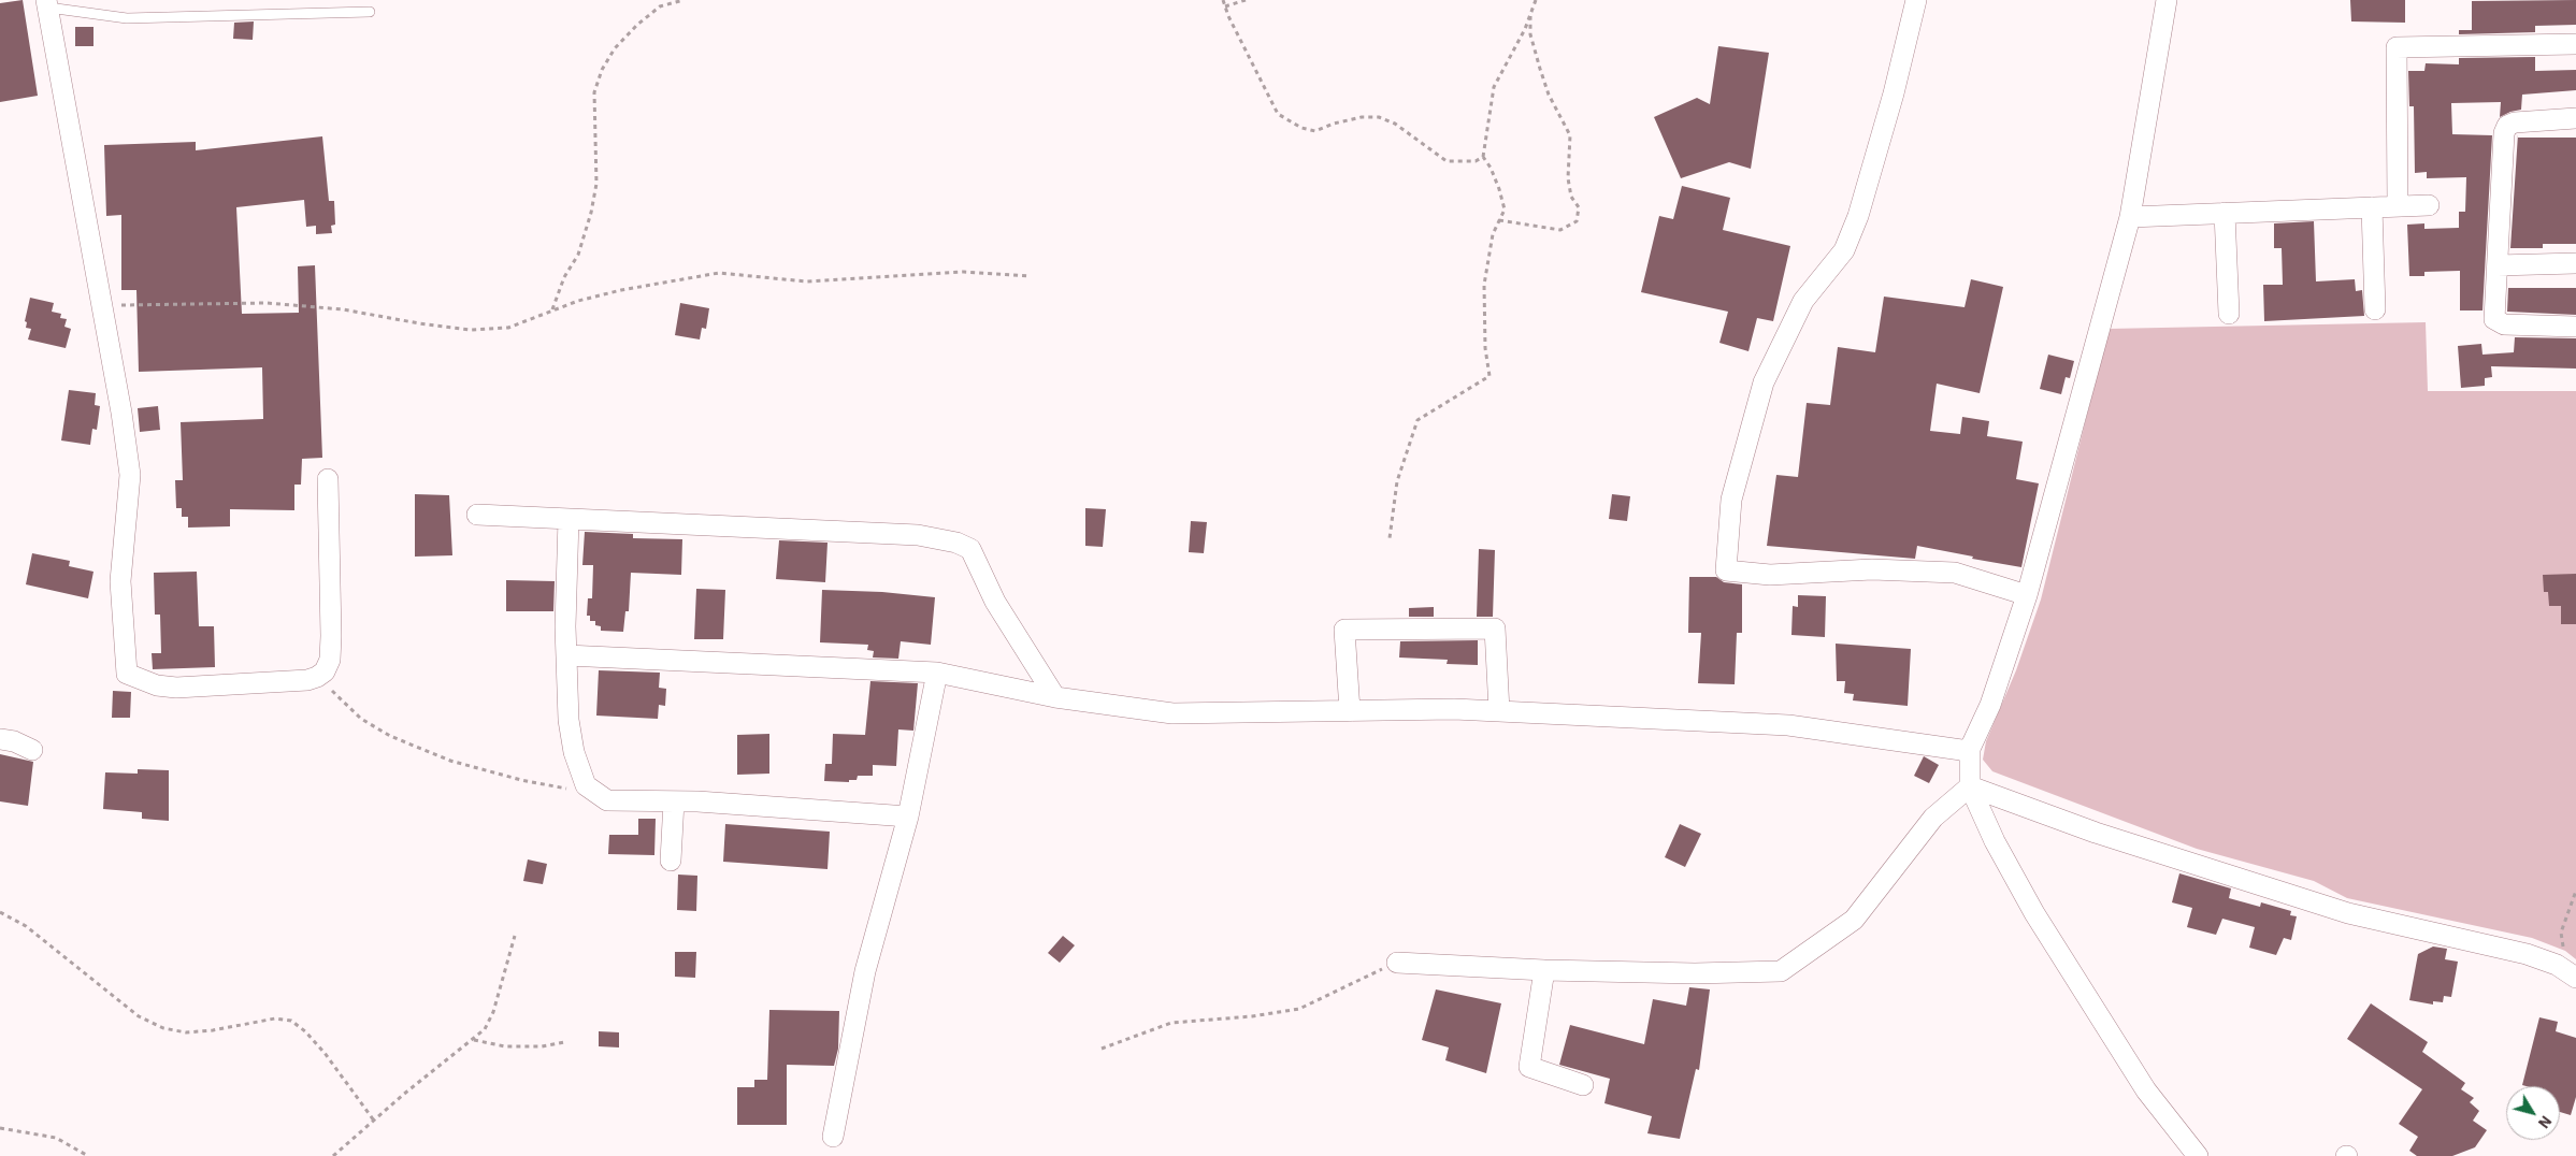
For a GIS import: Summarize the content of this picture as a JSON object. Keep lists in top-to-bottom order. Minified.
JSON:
{"north":"bottom right"}
